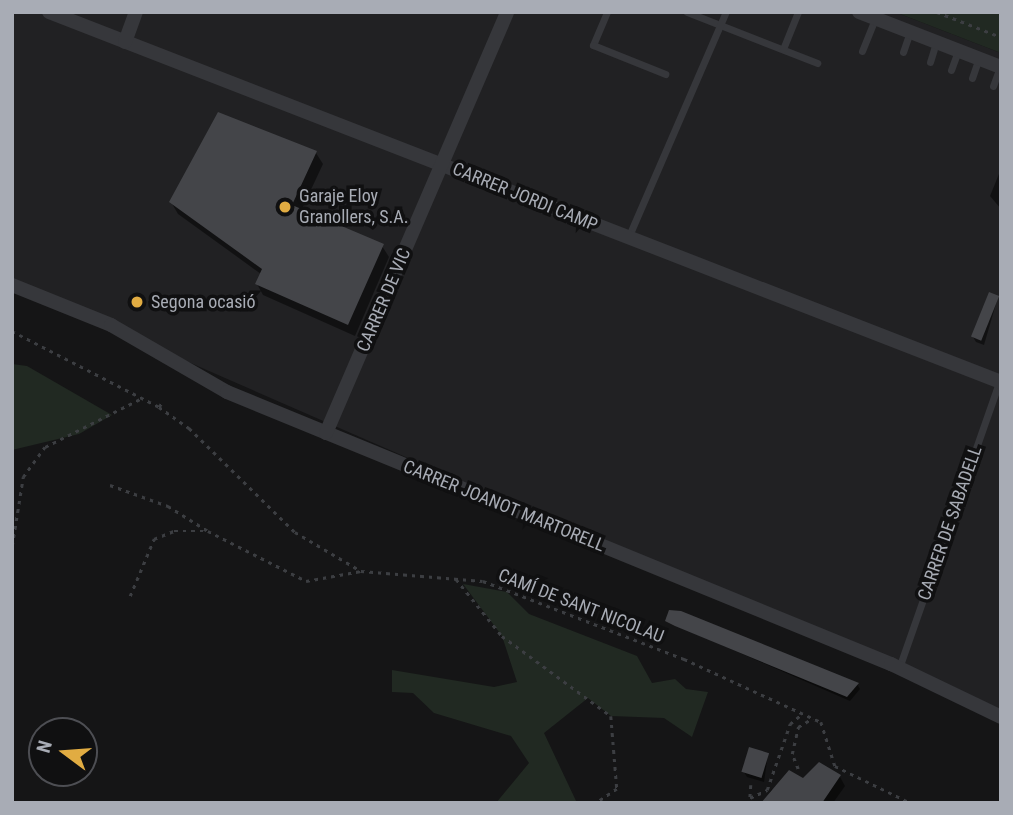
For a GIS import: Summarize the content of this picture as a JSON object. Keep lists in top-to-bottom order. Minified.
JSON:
{"streets":{"street":["CARRER JORDI CAMP","CARRER DE VIC","CARRER JOANOT MARTORELL"],"lane":["CARRER DE SABADELL"],"path":["CAMÍ DE SANT NICOLAU"]},"crossings":[["CARRER JORDI CAMP","CARRER DE VIC"],["CARRER JORDI CAMP","CARRER DE SABADELL"],["CARRER DE VIC","CARRER JOANOT MARTORELL"],["CARRER JOANOT MARTORELL","CARRER DE SABADELL"]],"places":["Garaje Eloy Granollers, S.A.","Segona ocasió"],"north":"left"}
